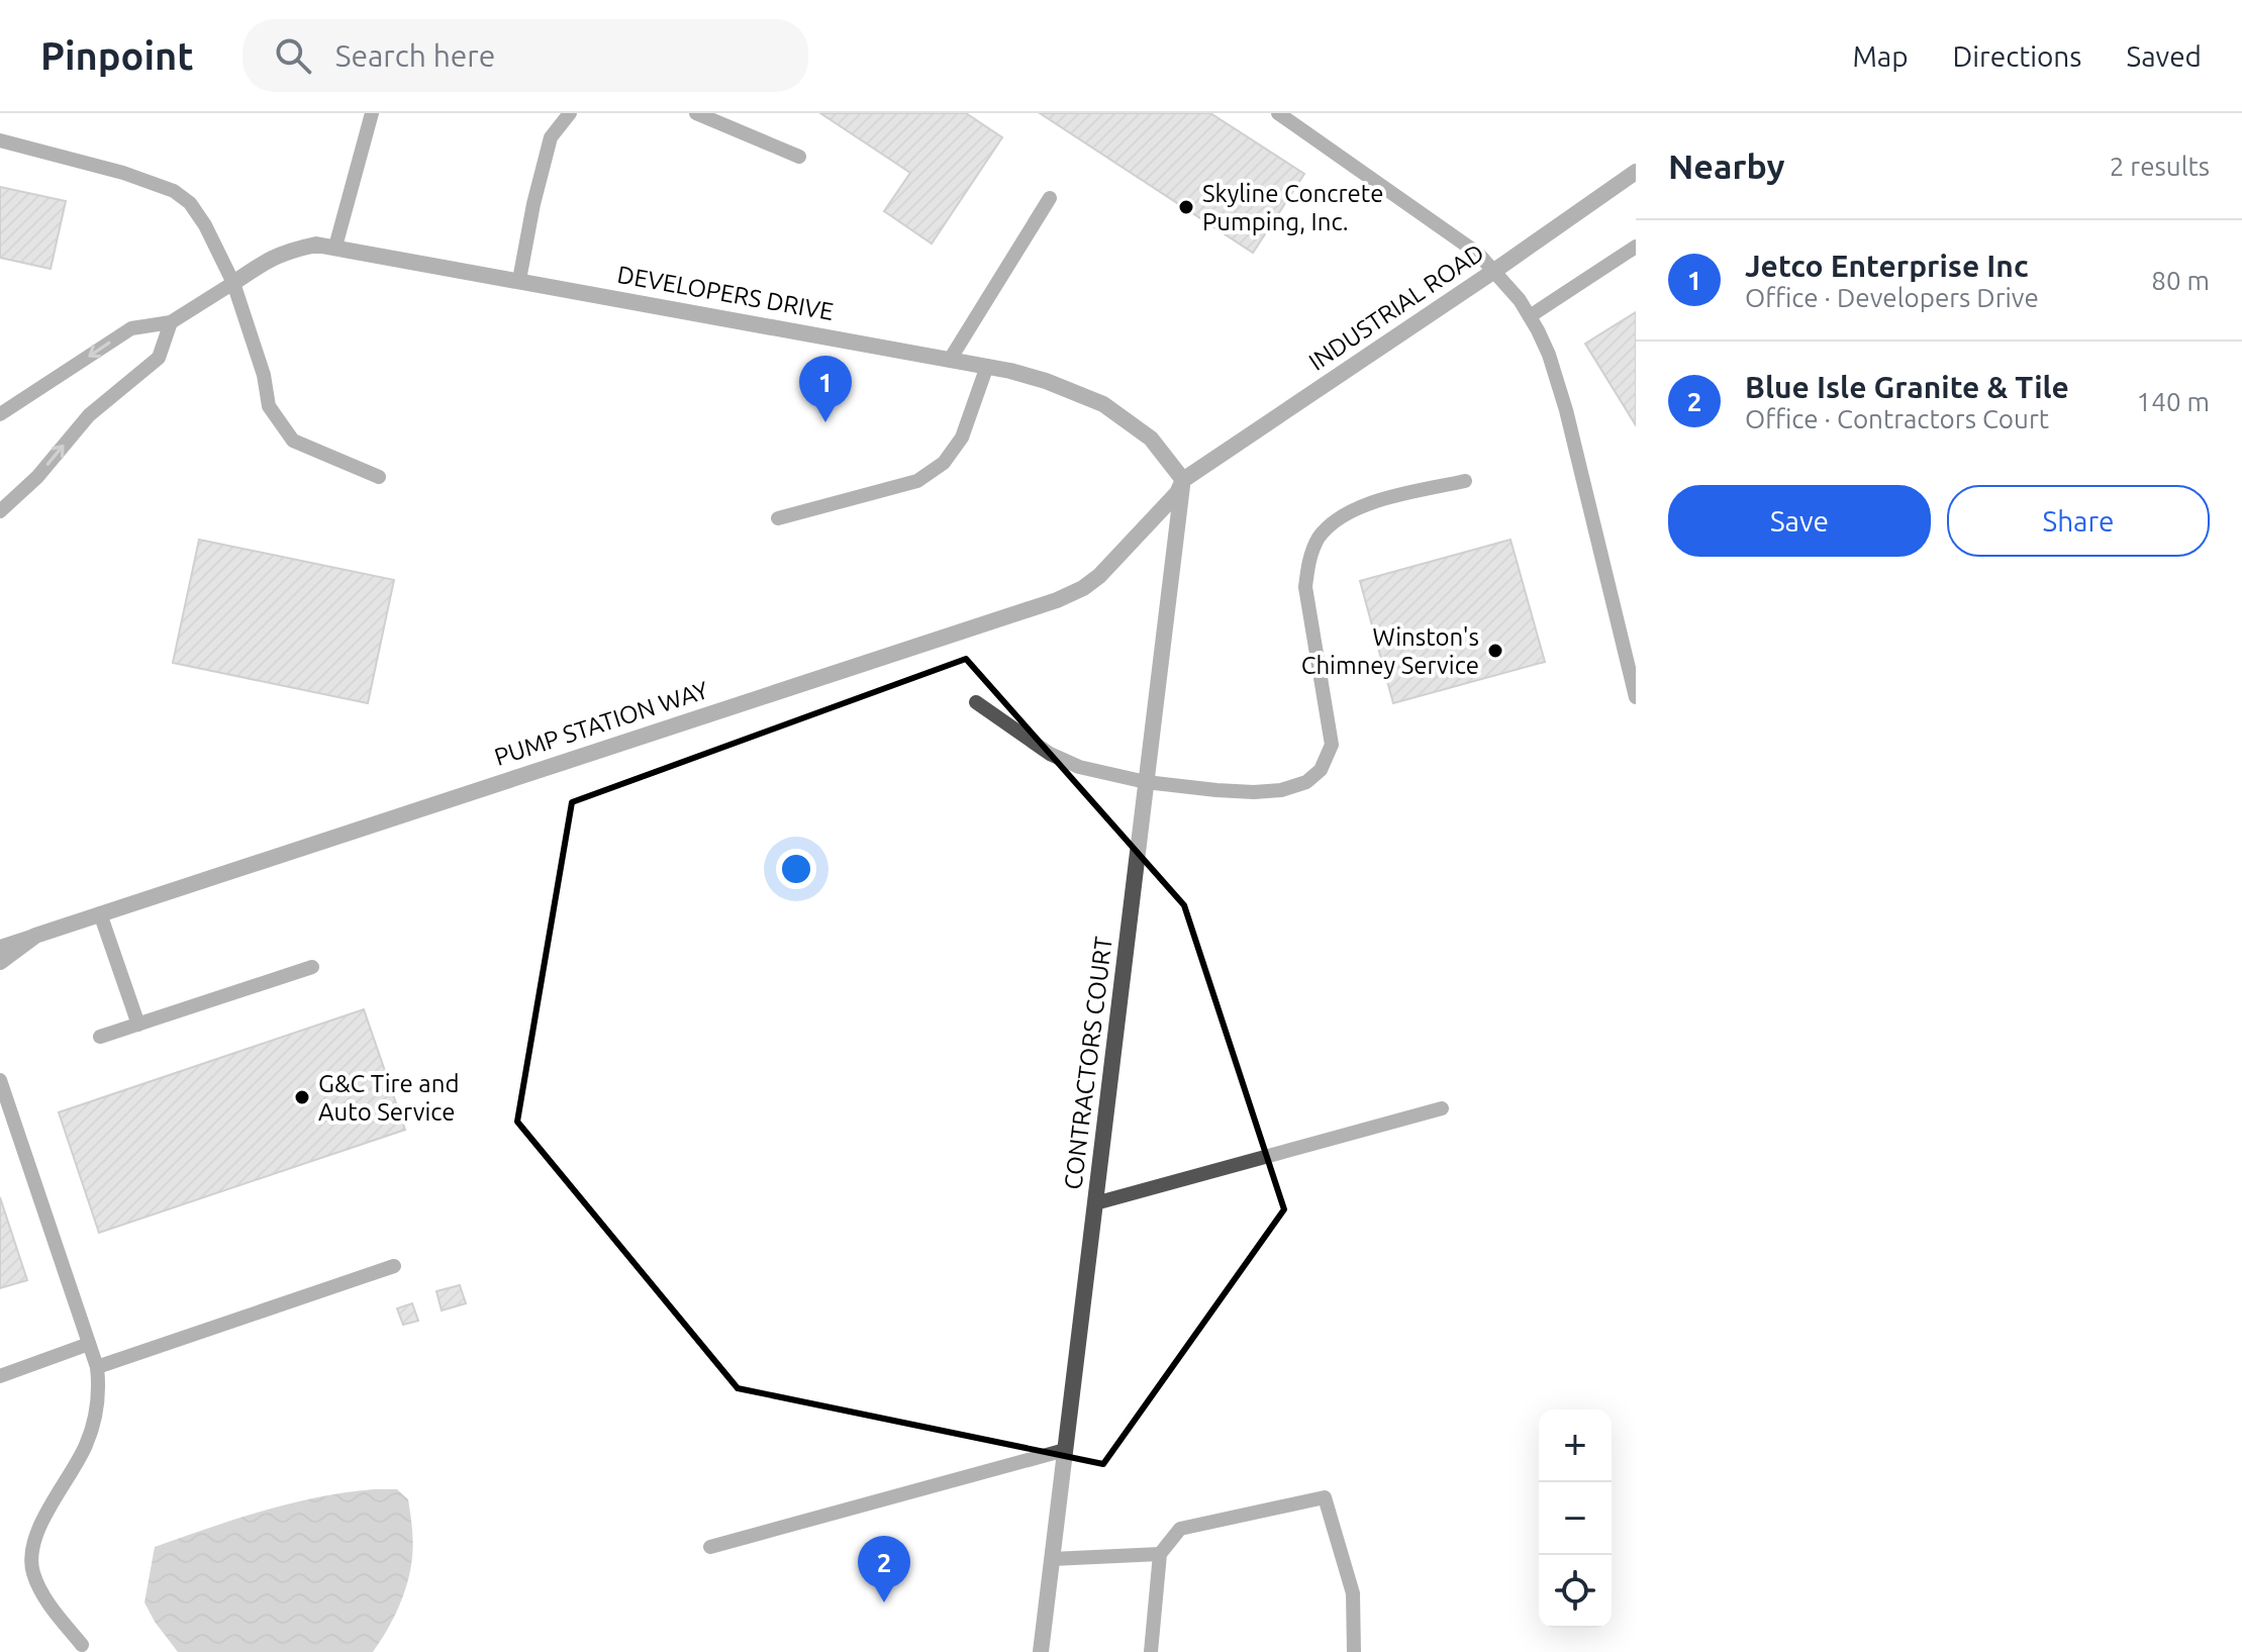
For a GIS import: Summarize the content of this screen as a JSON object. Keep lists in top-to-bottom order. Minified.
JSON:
{"streets":{"street":["DEVELOPERS DRIVE","INDUSTRIAL ROAD","PUMP STATION WAY","CONTRACTORS COURT"]},"crossings":[["DEVELOPERS DRIVE","INDUSTRIAL ROAD"],["DEVELOPERS DRIVE","PUMP STATION WAY"],["DEVELOPERS DRIVE","CONTRACTORS COURT"],["INDUSTRIAL ROAD","PUMP STATION WAY"],["INDUSTRIAL ROAD","CONTRACTORS COURT"],["PUMP STATION WAY","CONTRACTORS COURT"]],"places":["Skyline Concrete Pumping, Inc.","Winston's Chimney Service","G&C Tire and Auto Service"],"page":{"header":"Pinpoint","search":"Search here","nav":["Map","Directions","Saved"],"heading":["Nearby","2 results"],"list":[{"mark":"1","name":"Jetco Enterprise Inc","note":"Office · Developers Drive","value":"80 m"},{"mark":"2","name":"Blue Isle Granite & Tile","note":"Office · Contractors Court","value":"140 m"}],"pins":["1","2"],"buttons":["Save","Share"],"map_buttons":["+","−"]}}
